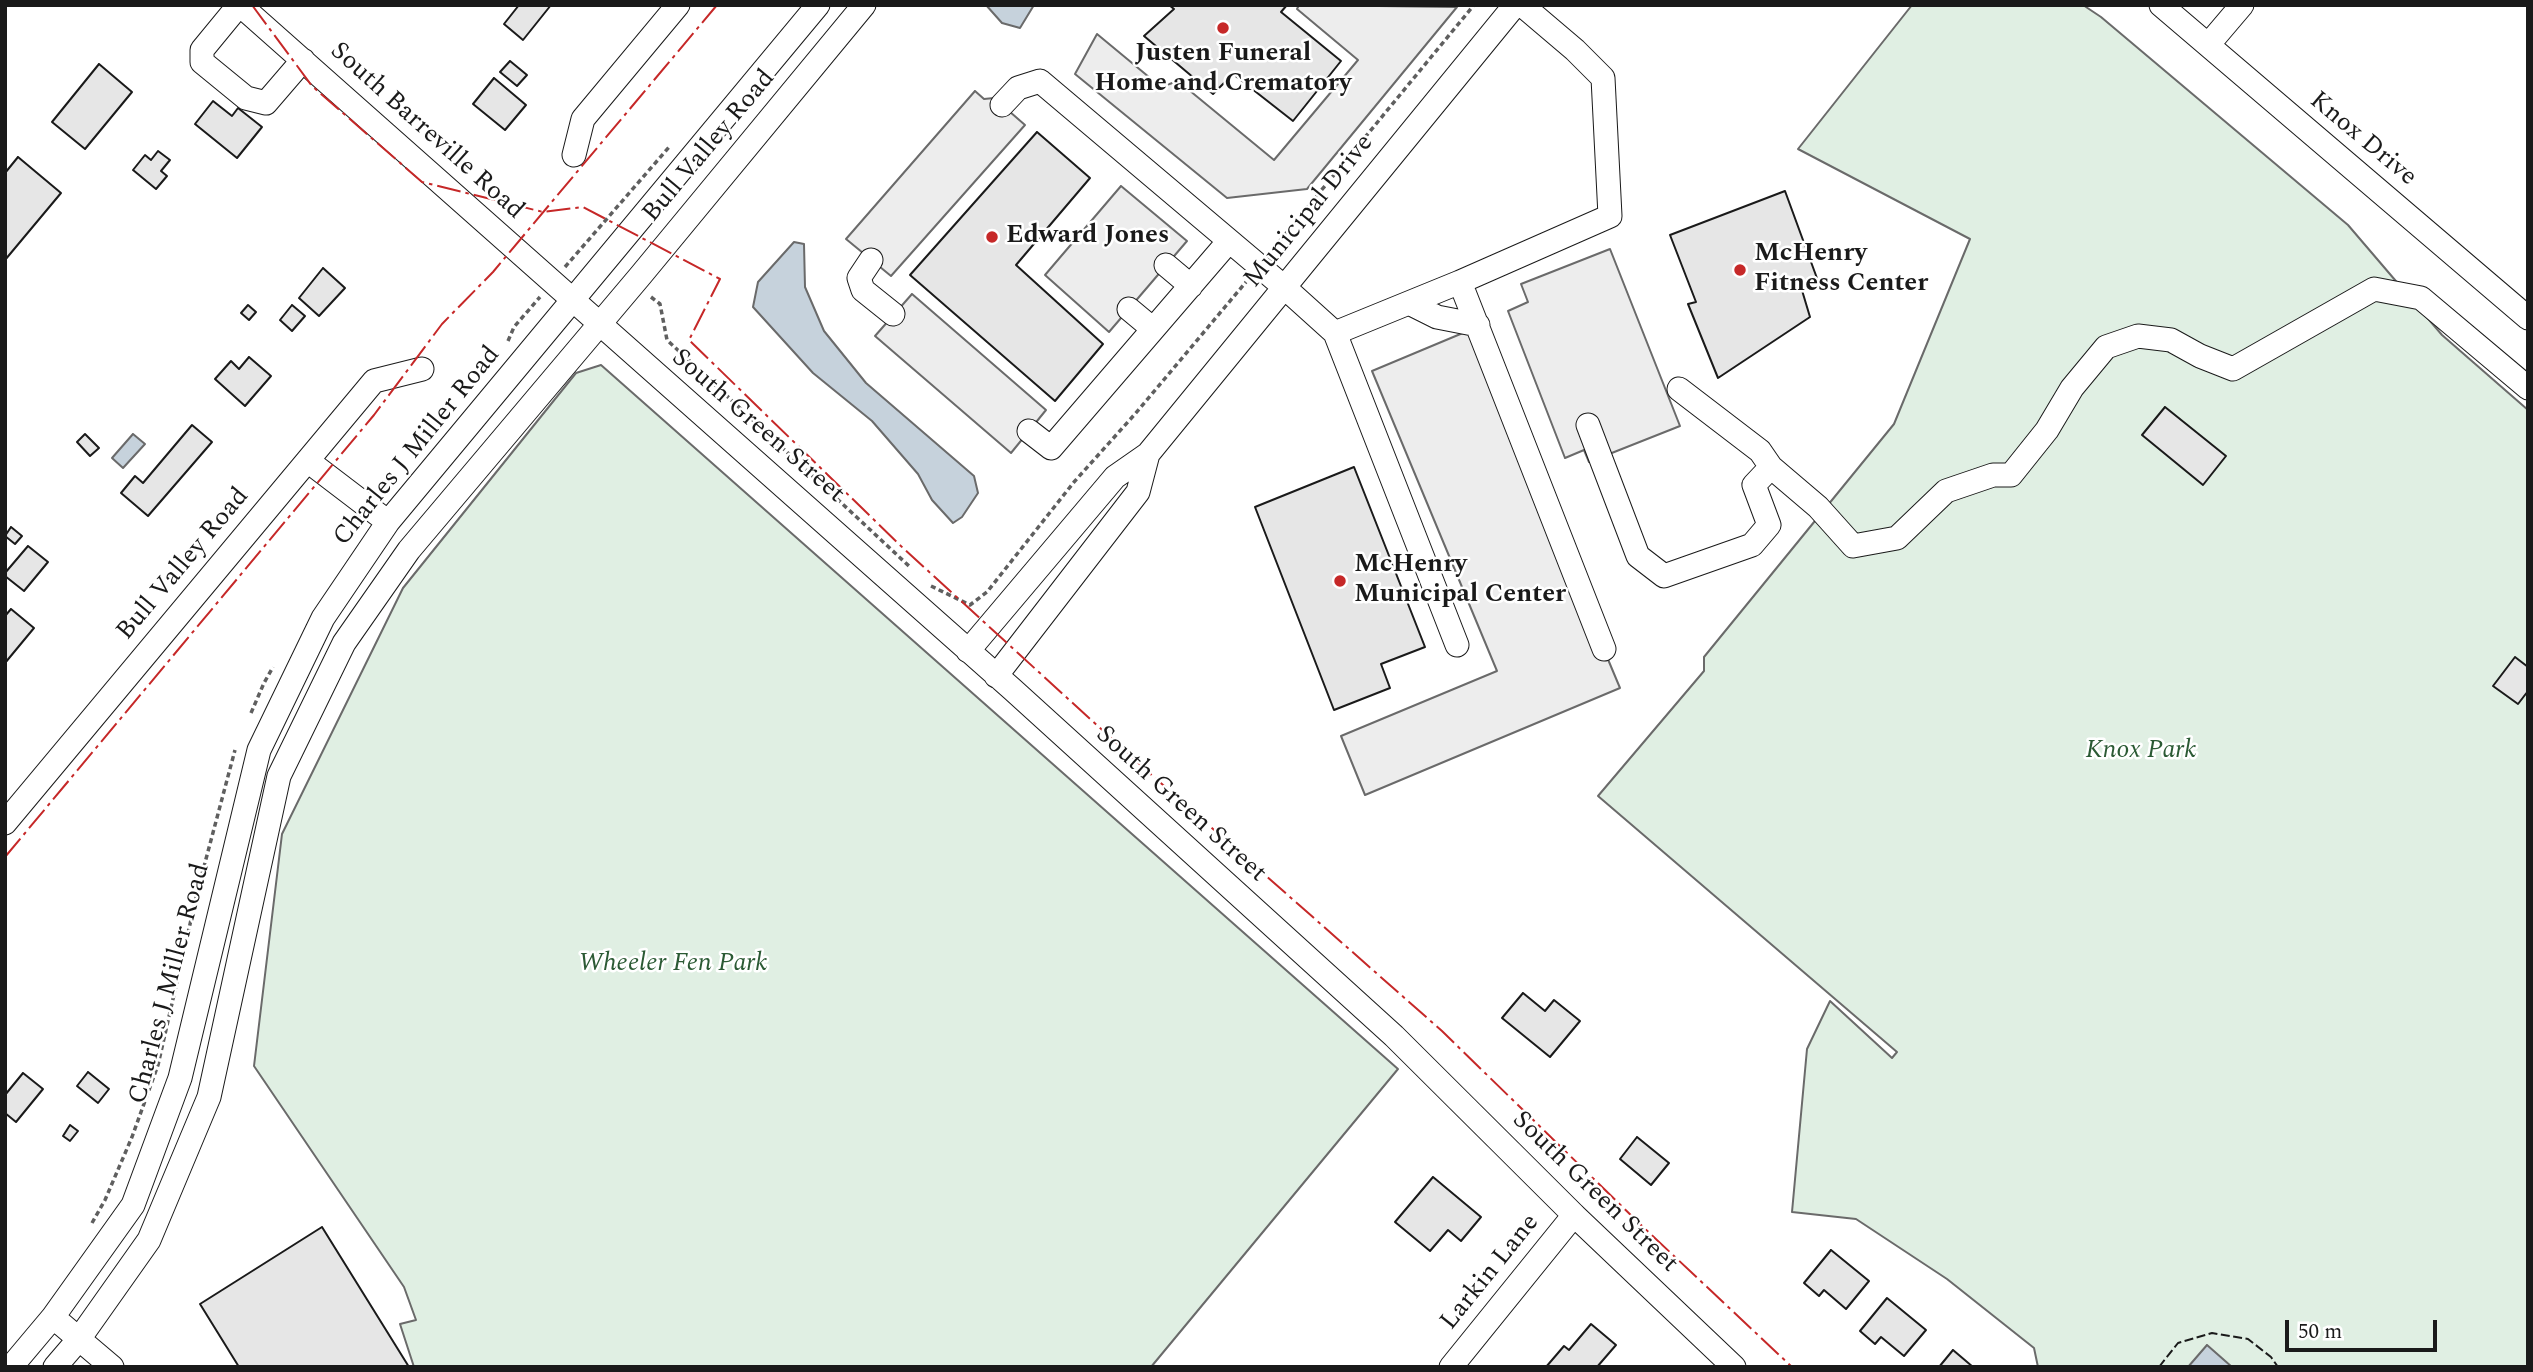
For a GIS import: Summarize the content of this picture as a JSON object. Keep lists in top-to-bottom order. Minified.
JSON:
{"streets":{"street":["South Barreville Road","Knox Drive","Bull Valley Road","Municipal Drive","South Green Street","Charles J Miller Road","Larkin Lane"]},"crossings":[["South Barreville Road","South Green Street"],["South Barreville Road","Charles J Miller Road"],["Bull Valley Road","South Green Street"],["Municipal Drive","South Green Street"],["South Green Street","Charles J Miller Road"],["South Green Street","Larkin Lane"]],"parks":["Knox Park","Wheeler Fen Park"],"places":["Justen Funeral Home and Crematory","Edward Jones","McHenry Fitness Center","McHenry Municipal Center"],"scale_bar":"50 m"}
